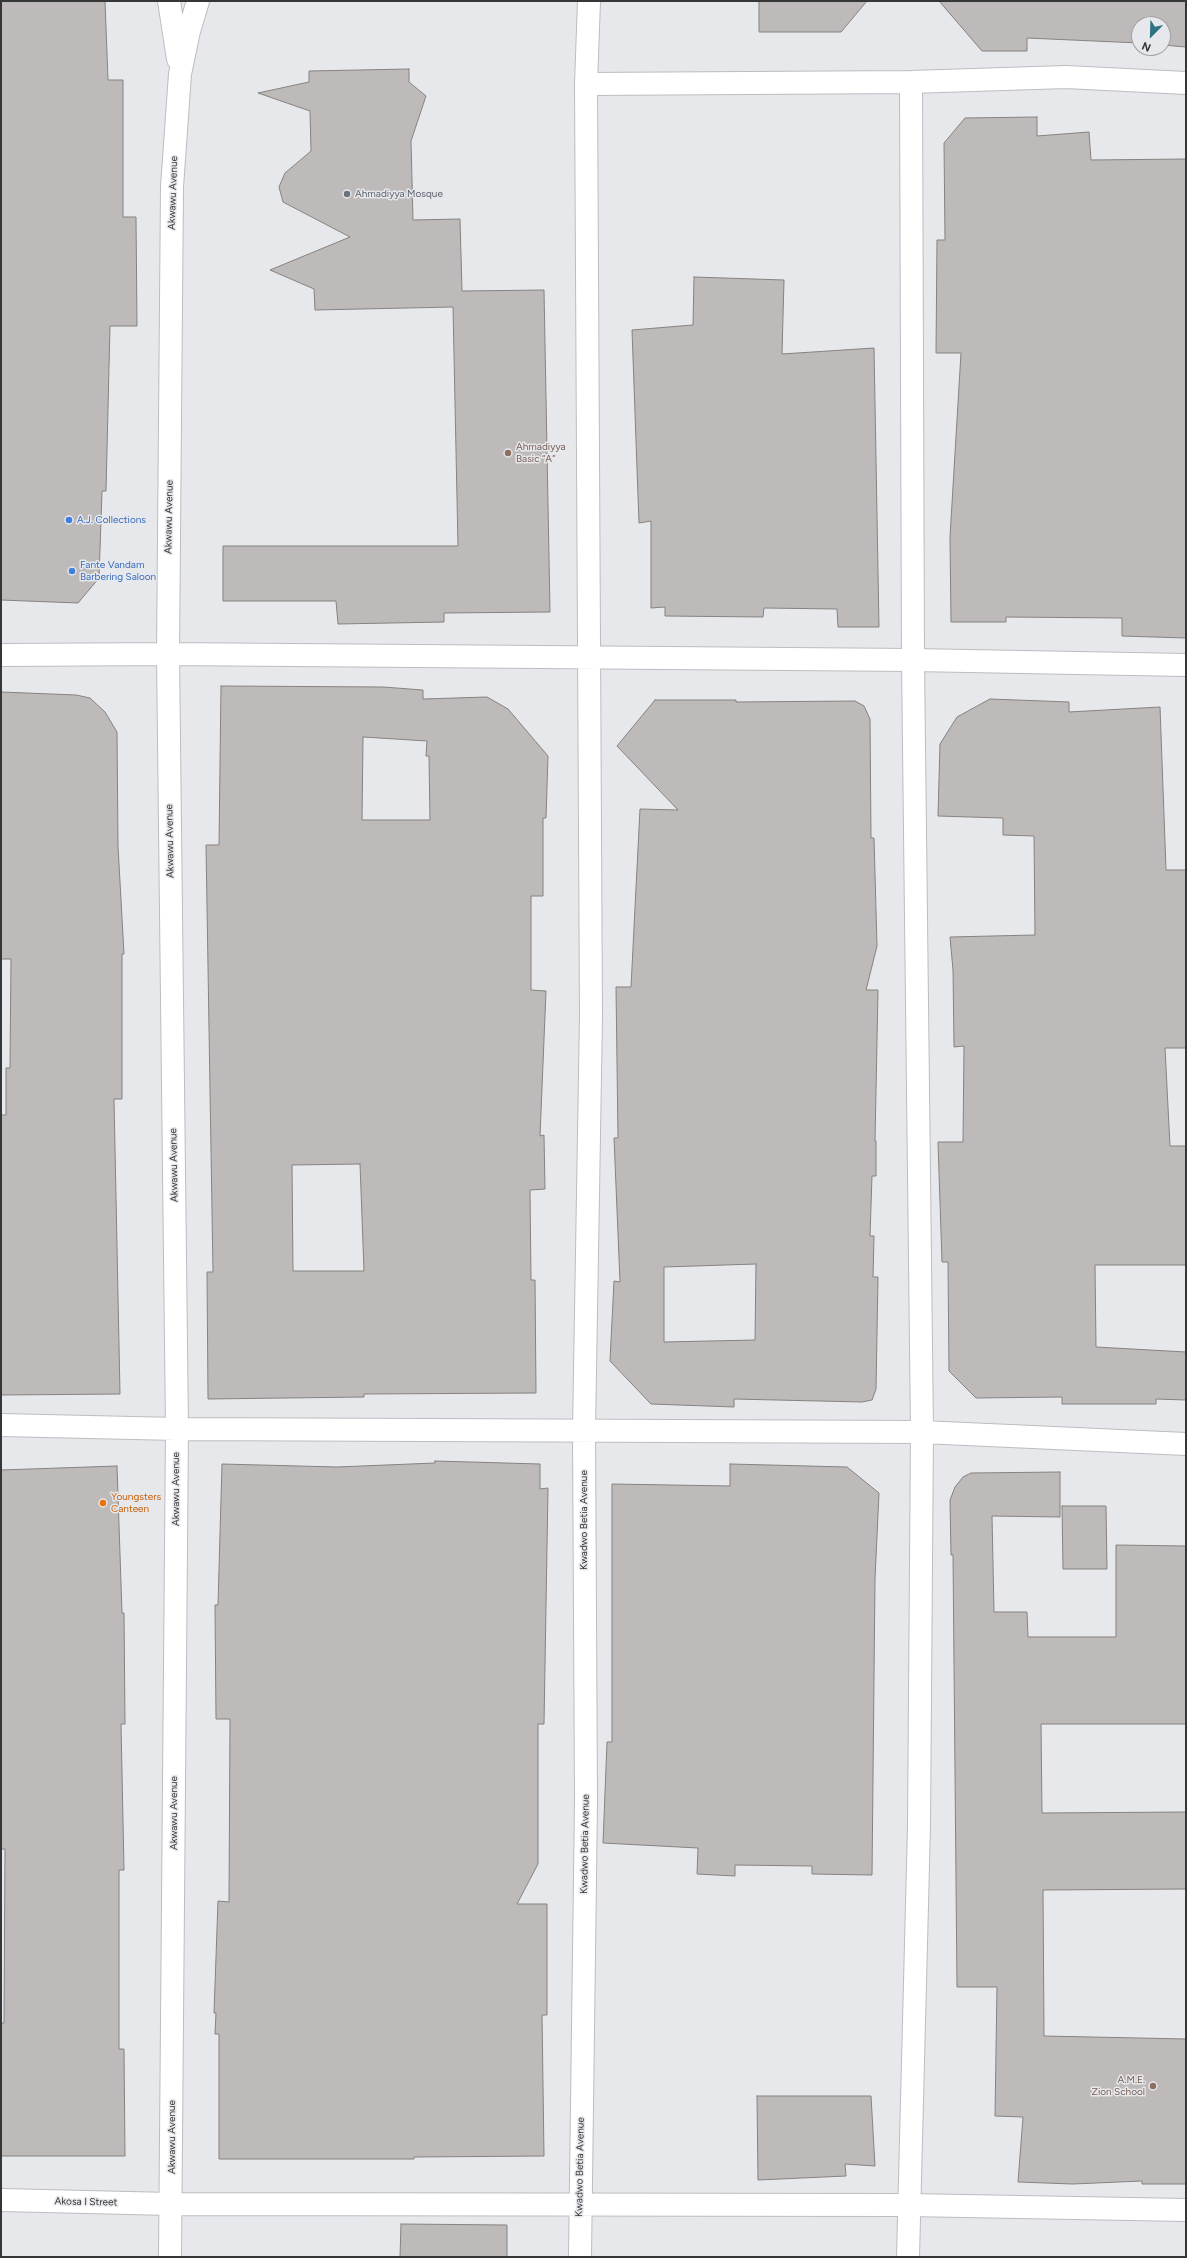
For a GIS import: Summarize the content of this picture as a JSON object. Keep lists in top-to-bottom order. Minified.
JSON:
{"streets":{"street":["Akwawu Avenue","Kwadwo Betia Avenue","Akosa I Street"]},"crossings":[["Akwawu Avenue","Akosa I Street"],["Kwadwo Betia Avenue","Akosa I Street"]],"places":["Ahmadiyya Mosque","Ahmadiyya Basic “A”","A.J. Collections","Fante Vandam Barbering Saloon","Youngsters Canteen","A.M.E. Zion School"],"north":"bottom left"}
